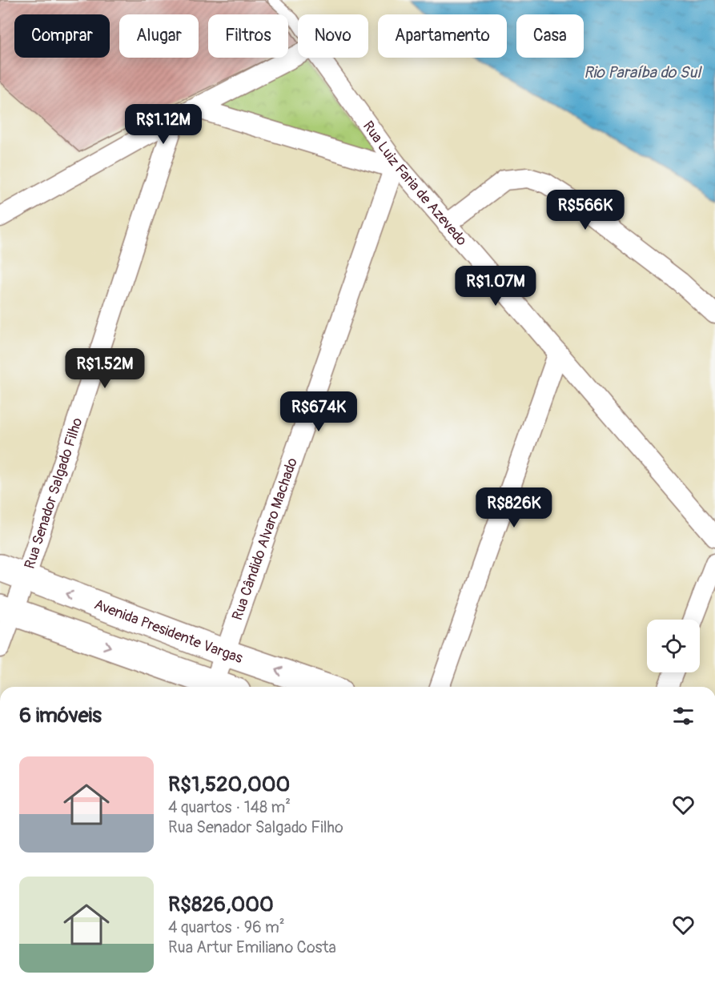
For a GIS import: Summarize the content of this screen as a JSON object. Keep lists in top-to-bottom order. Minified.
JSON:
{"streets":{"main road":["Avenida Presidente Vargas"],"street":["Rua Luiz Faria de Azevedo","Rua Senador Salgado Filho","Rua Cândido Alvaro Machado"]},"crossings":[["Rua Luiz Faria de Azevedo","Rua Cândido Alvaro Machado"],["Rua Senador Salgado Filho","Avenida Presidente Vargas"],["Rua Cândido Alvaro Machado","Avenida Presidente Vargas"]],"water":["Rio Paraíba do Sul"],"page":{"chip":["Comprar","Alugar","Filtros","Novo","Apartamento","Casa"],"price":["R$1.12M","R$566K","R$1.07M","R$1.52M","R$674K","R$826K"],"heading":"6 imóveis","list":[{"name":"R$1,520,000","note":"4 quartos · 148 m² · Rua Senador Salgado Filho"},{"name":"R$826,000","note":"4 quartos · 96 m² · Rua Artur Emiliano Costa"}]}}
